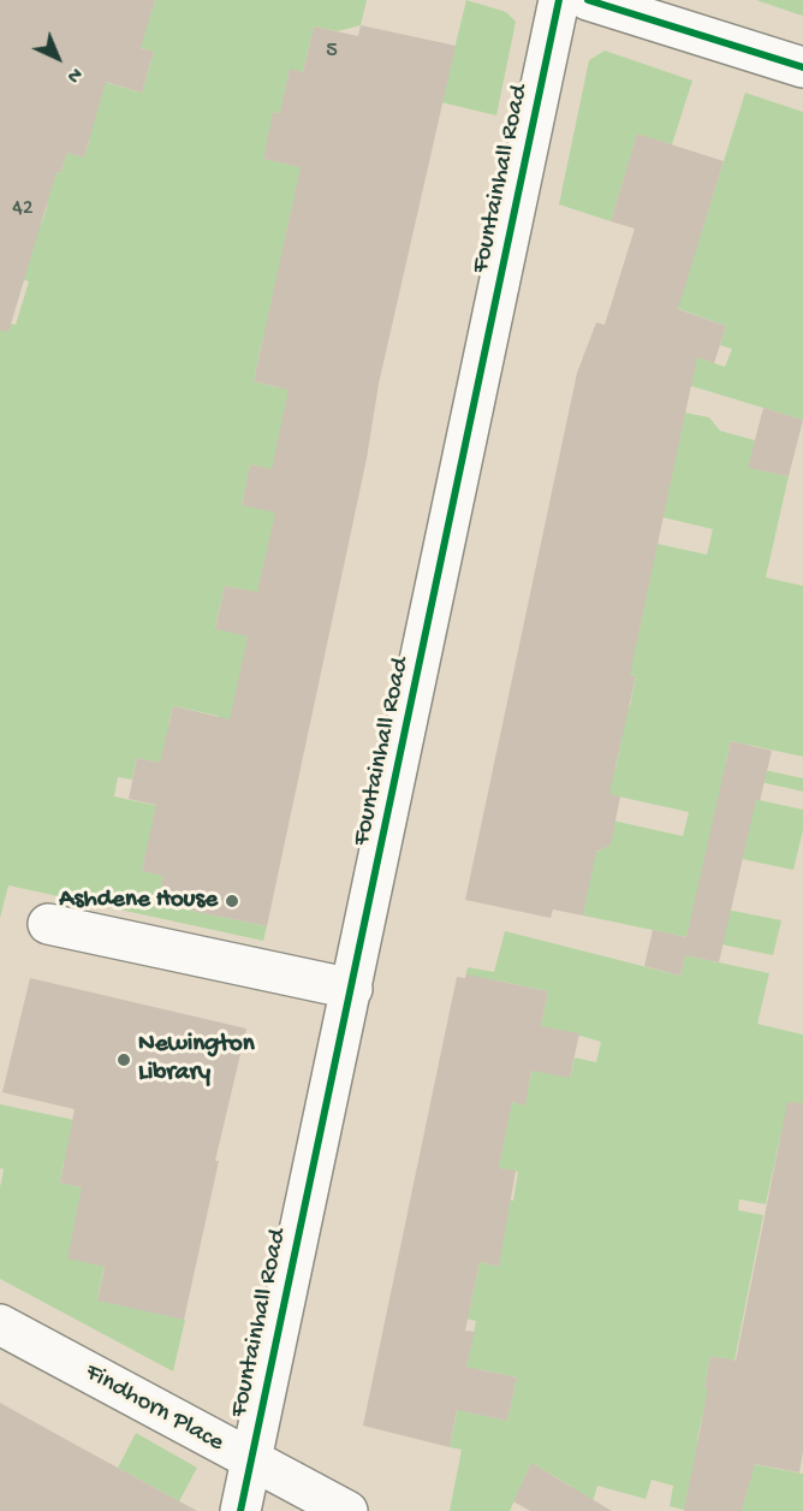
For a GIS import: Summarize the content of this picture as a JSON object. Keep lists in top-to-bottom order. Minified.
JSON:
{"streets":{"street":["Fountainhall Road","Findhorn Place"]},"crossings":[["Fountainhall Road","Findhorn Place"]],"places":["Ashdene House","Newington Library"],"house_numbers":["5","42"],"north":"bottom right"}
